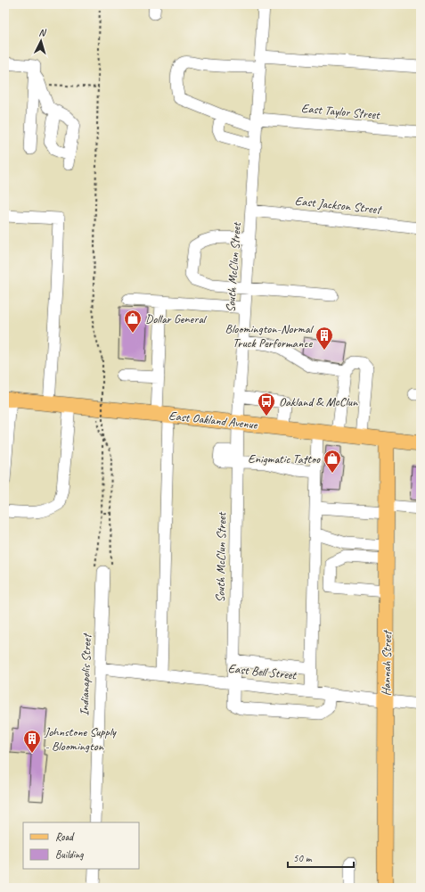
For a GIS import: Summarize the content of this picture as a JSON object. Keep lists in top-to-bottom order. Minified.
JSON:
{"streets":{"main road":["East Oakland Avenue","Hannah Street"],"street":["East Taylor Street","East Jackson Street","South McClun Street","East Bell Street","Indianapolis Street"]},"crossings":[["East Taylor Street","South McClun Street"],["East Jackson Street","South McClun Street"],["South McClun Street","East Oakland Avenue"],["South McClun Street","East Bell Street"],["East Oakland Avenue","Hannah Street"],["Hannah Street","East Bell Street"],["East Bell Street","Indianapolis Street"]],"places":{"shop":["Dollar General","Enigmatic Tattoo"],"building":["Bloomington-Normal Truck Performance","Johnstone Supply - Bloomington"],"bus stop":["Oakland & McClun"]},"legend":["Road","Building"],"scale_bar":"50 m","north":"top"}
